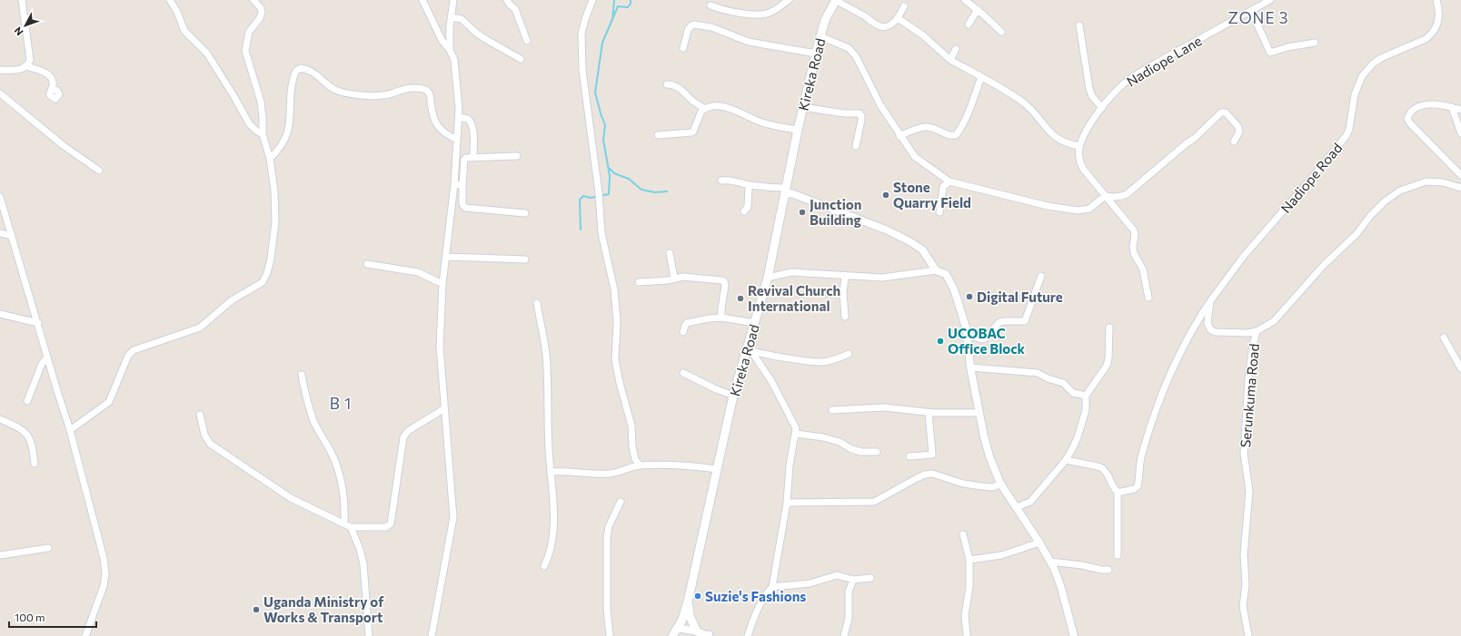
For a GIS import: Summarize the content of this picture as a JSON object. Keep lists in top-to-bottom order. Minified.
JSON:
{"streets":{"main road":["Kireka Road"],"street":["Nadiope Lane","Nadiope Road","Serunkuma Road"]},"crossings":[["Nadiope Road","Serunkuma Road"]],"districts":["ZONE 3","B 1"],"places":["Stone Quarry Field","Junction Building","Digital Future","Revival Church International","UCOBAC Office Block","Suzie's Fashions","Uganda Ministry of Works & Transport"],"scale_bar":"100 m","north":"bottom left"}
